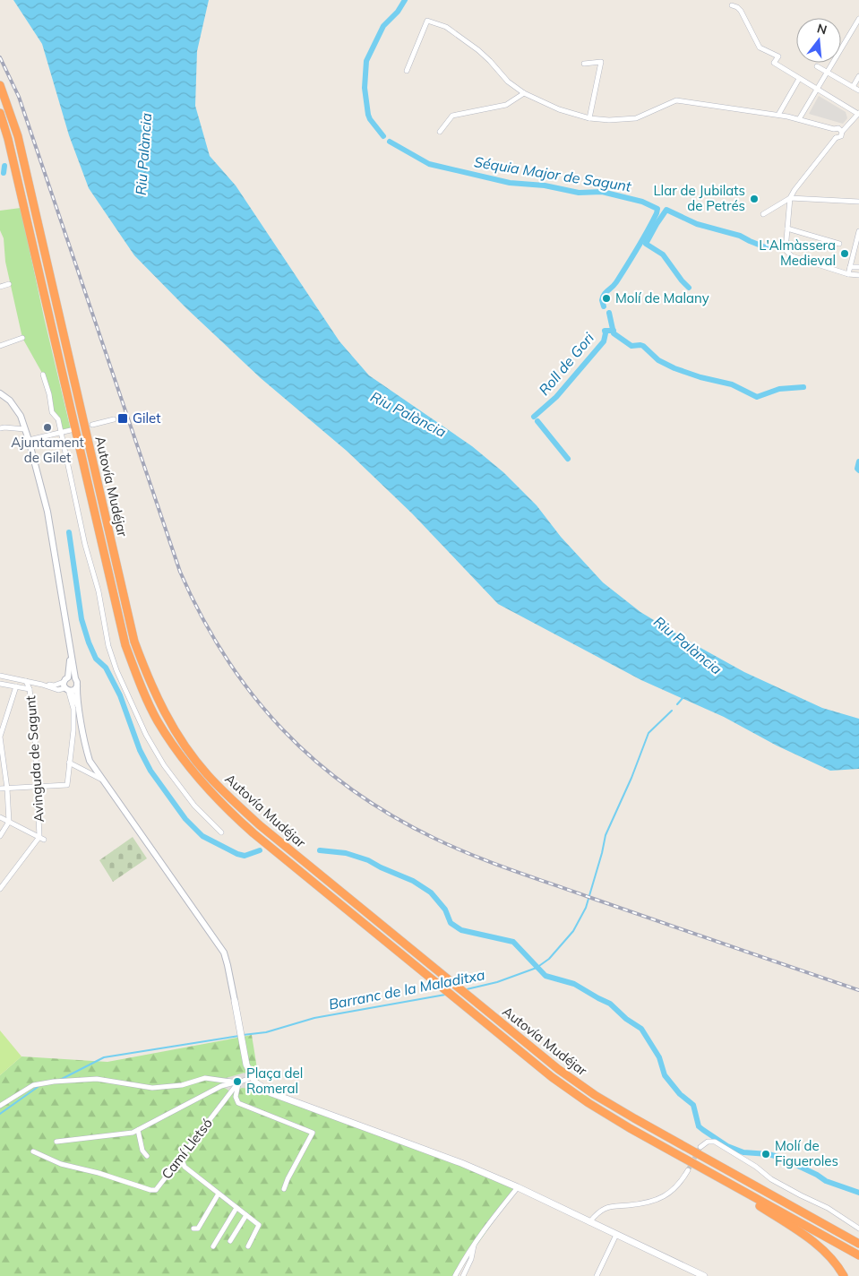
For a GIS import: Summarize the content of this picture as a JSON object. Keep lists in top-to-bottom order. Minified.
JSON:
{"streets":{"highway":["Autovía Mudéjar"],"street":["Avinguda de Sagunt","Camí Lletsó"]},"water":["Riu Palància","Séquia Major de Sagunt","Roll de Gori","Barranc de la Maladitxa"],"places":{"other":["Llar de Jubilats de Petrés","L'Almàssera Medieval","Molí de Malany","Ajuntament de Gilet","Plaça del Romeral","Molí de Figueroles"],"transit":["Gilet"]},"north":"top"}
